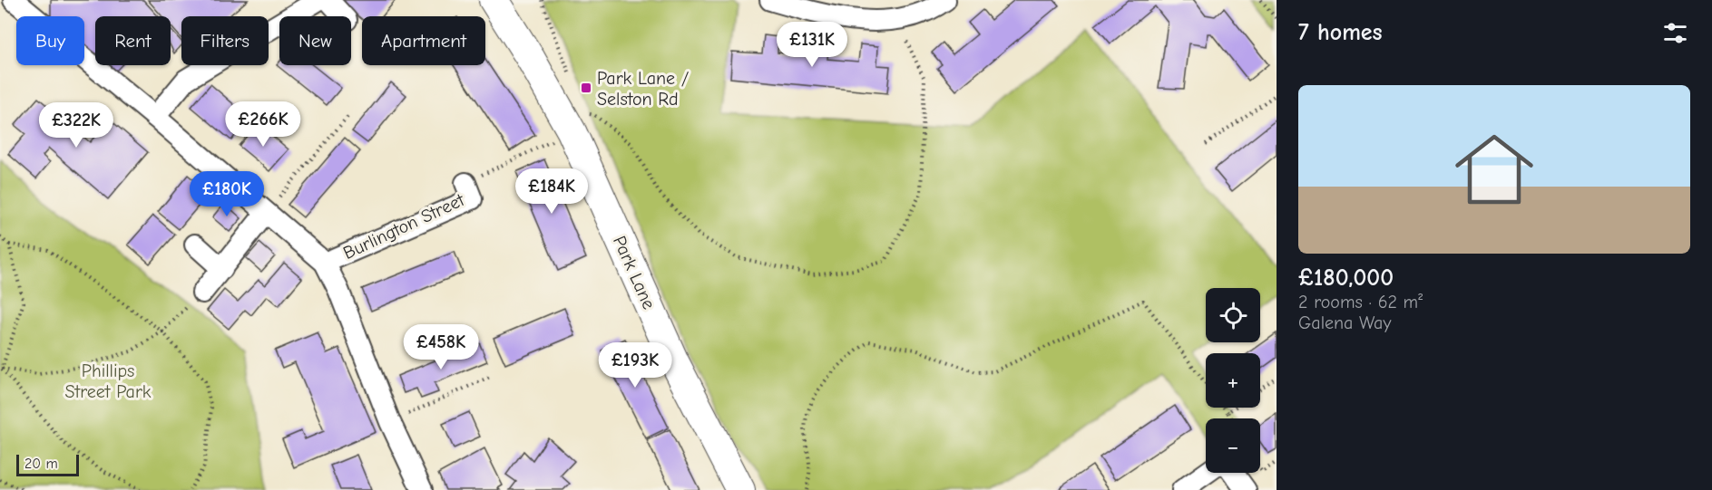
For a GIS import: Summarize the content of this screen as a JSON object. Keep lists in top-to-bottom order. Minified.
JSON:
{"streets":{"main road":["Park Lane"],"street":["Burlington Street"]},"parks":["Phillips Street Park"],"places":{"transit":["Park Lane / Selston Rd"]},"scale_bar":"20 m","page":{"heading":"7 homes","chip":["Buy","Rent","Filters","New","Apartment"],"price":["£131K","£266K","£322K","£184K","£180K","£458K","£193K"],"list":[{"name":"£180,000","note":"2 rooms · 62 m² · Galena Way"}],"map_buttons":["+","−"],"scale":"20 m"}}
